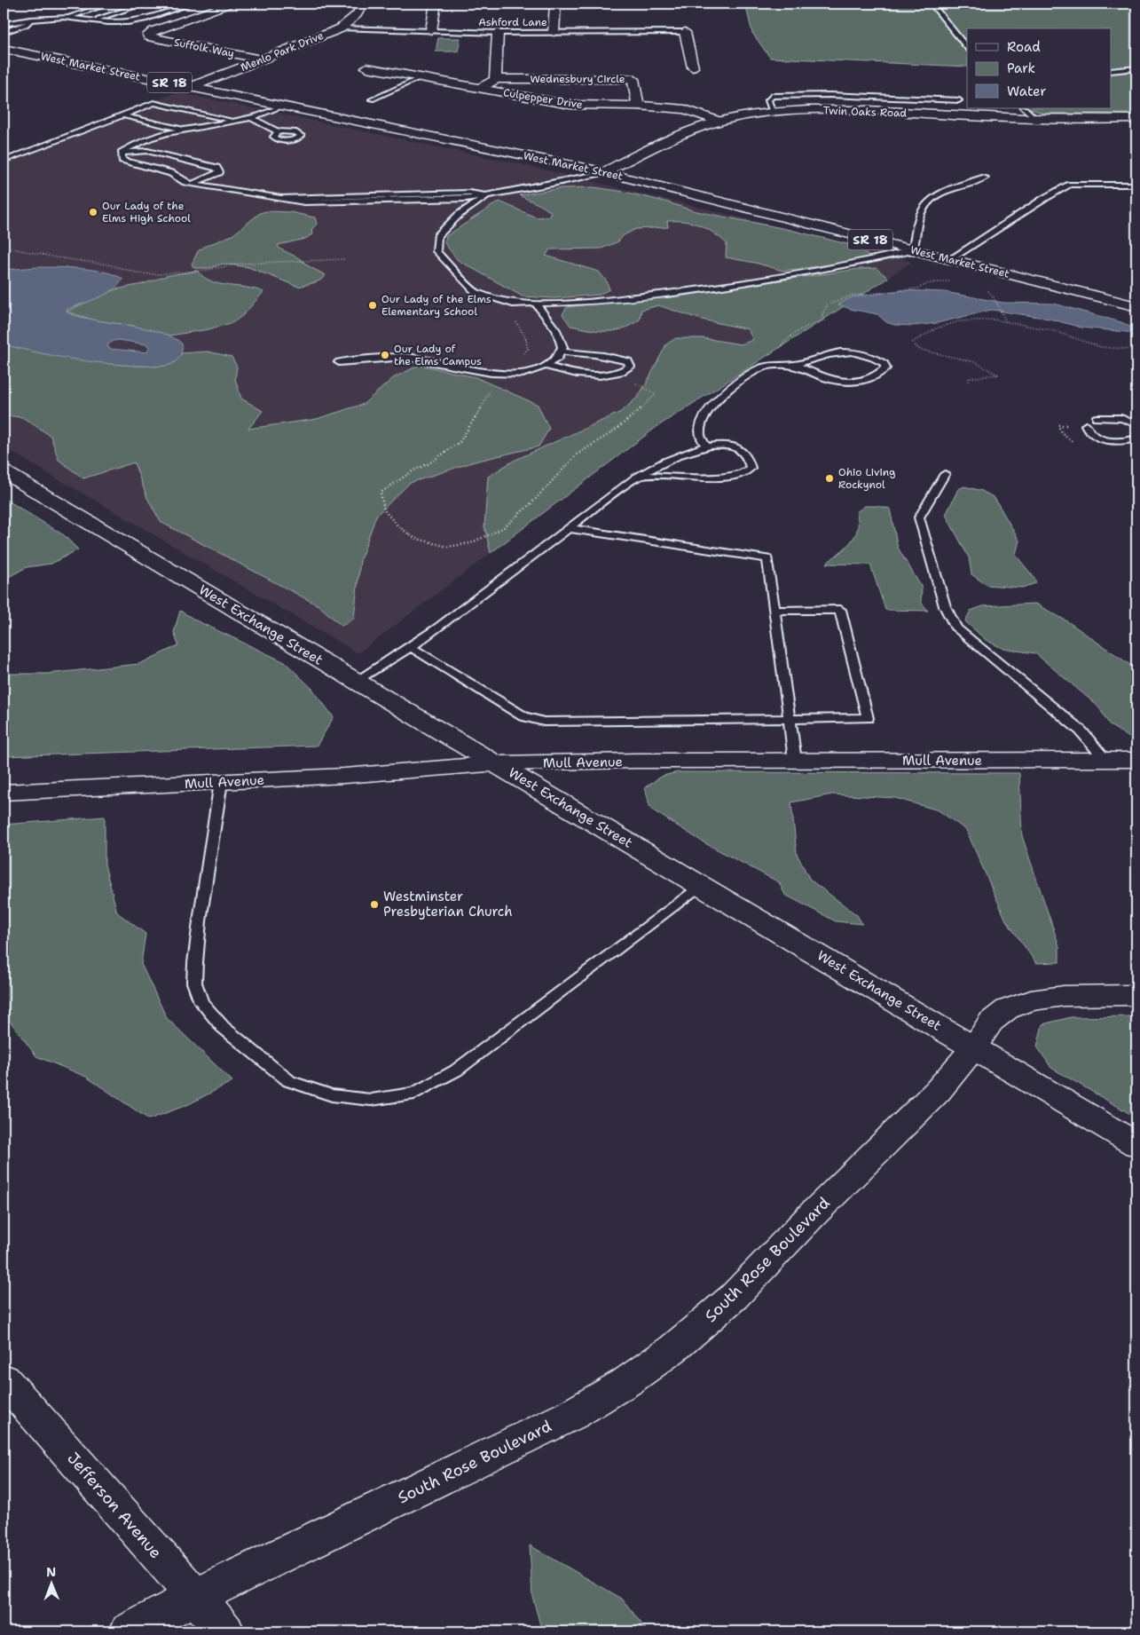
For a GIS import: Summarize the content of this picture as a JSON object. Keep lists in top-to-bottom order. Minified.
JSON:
{"streets":{"street":["Suffolk Way","Menlo Park Drive","West Market Street","Wednesbury Circle","SR 18","Culpepper Drive","Twin Oaks Road","West Exchange Street","Mull Avenue","South Rose Boulevard","Jefferson Avenue"],"lane":["Ashford Lane"]},"crossings":[["Ashford Lane","Menlo Park Drive"],["Suffolk Way","Menlo Park Drive"],["Menlo Park Drive","West Market Street"],["West Market Street","Twin Oaks Road"],["Wednesbury Circle","Culpepper Drive"],["Culpepper Drive","Twin Oaks Road"],["West Exchange Street","Mull Avenue"],["West Exchange Street","South Rose Boulevard"],["South Rose Boulevard","Jefferson Avenue"]],"places":["Our Lady of the Elms High School","Our Lady of the Elms Elementary School","Our Lady of the Elms Campus","Ohio Living Rockynol","Westminster Presbyterian Church"],"legend":["Road","Park","Water"],"north":"top"}
